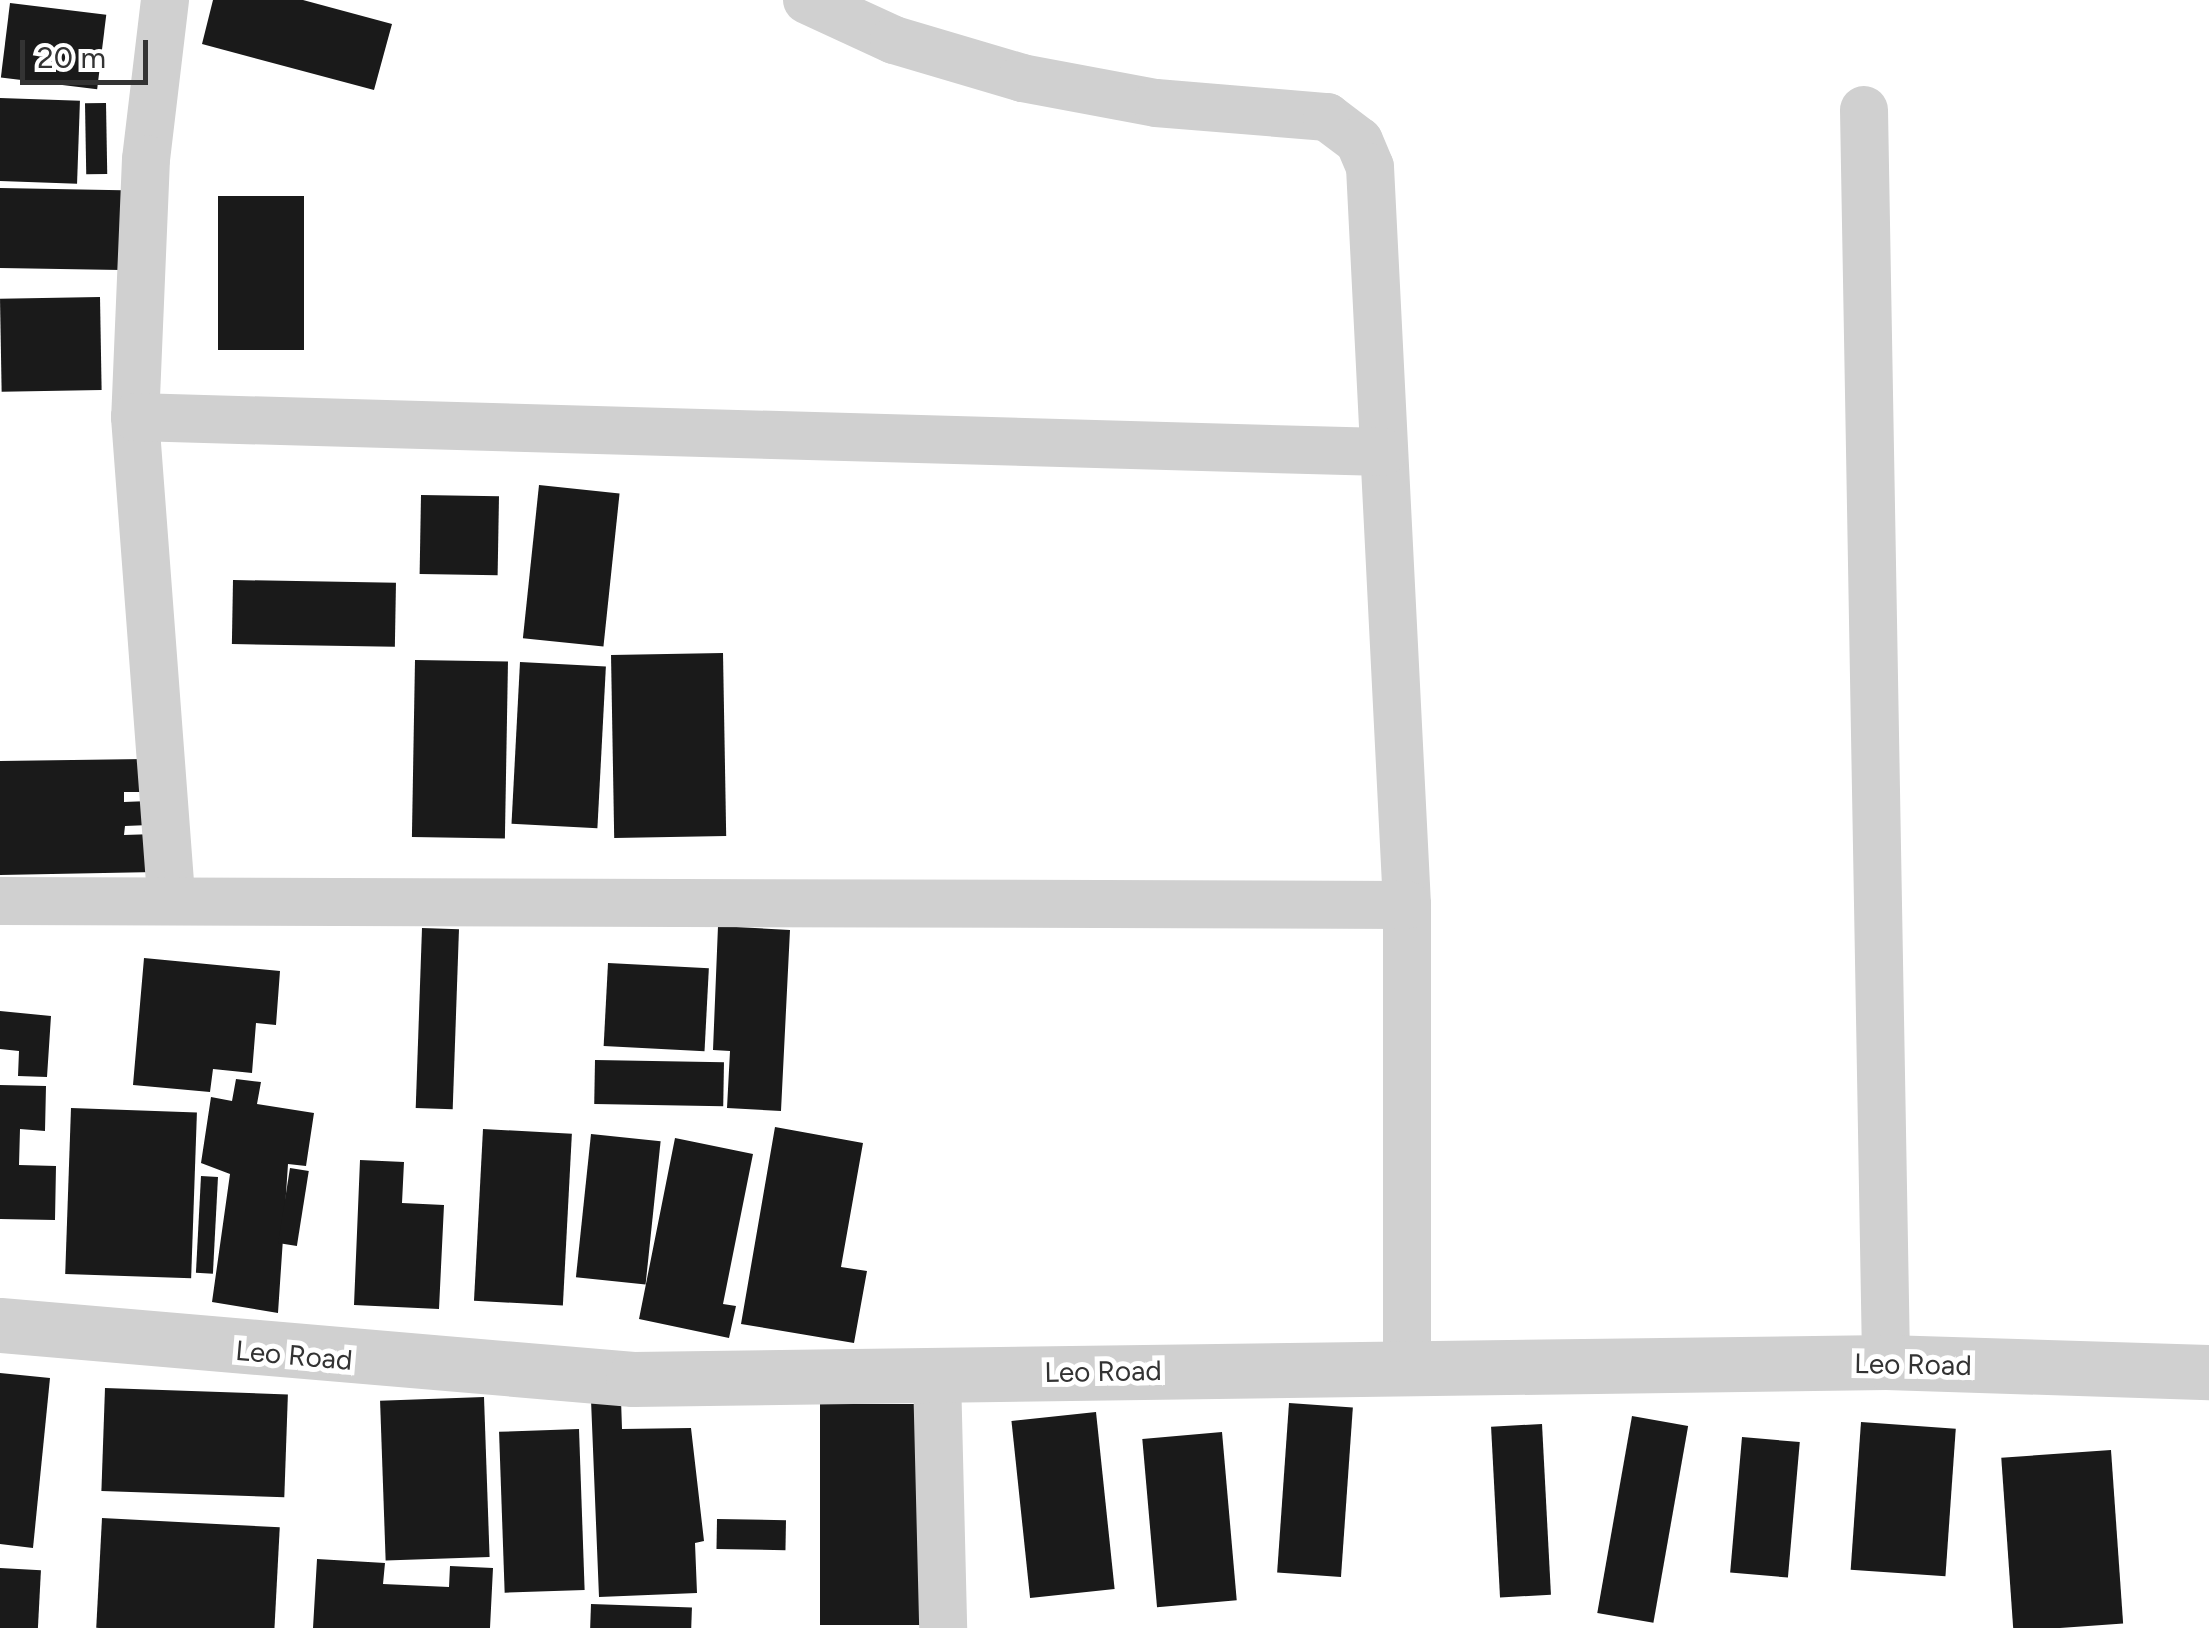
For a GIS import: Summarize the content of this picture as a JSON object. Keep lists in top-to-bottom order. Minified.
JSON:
{"streets":{"street":["Leo Road"]},"scale_bar":"20 m"}
